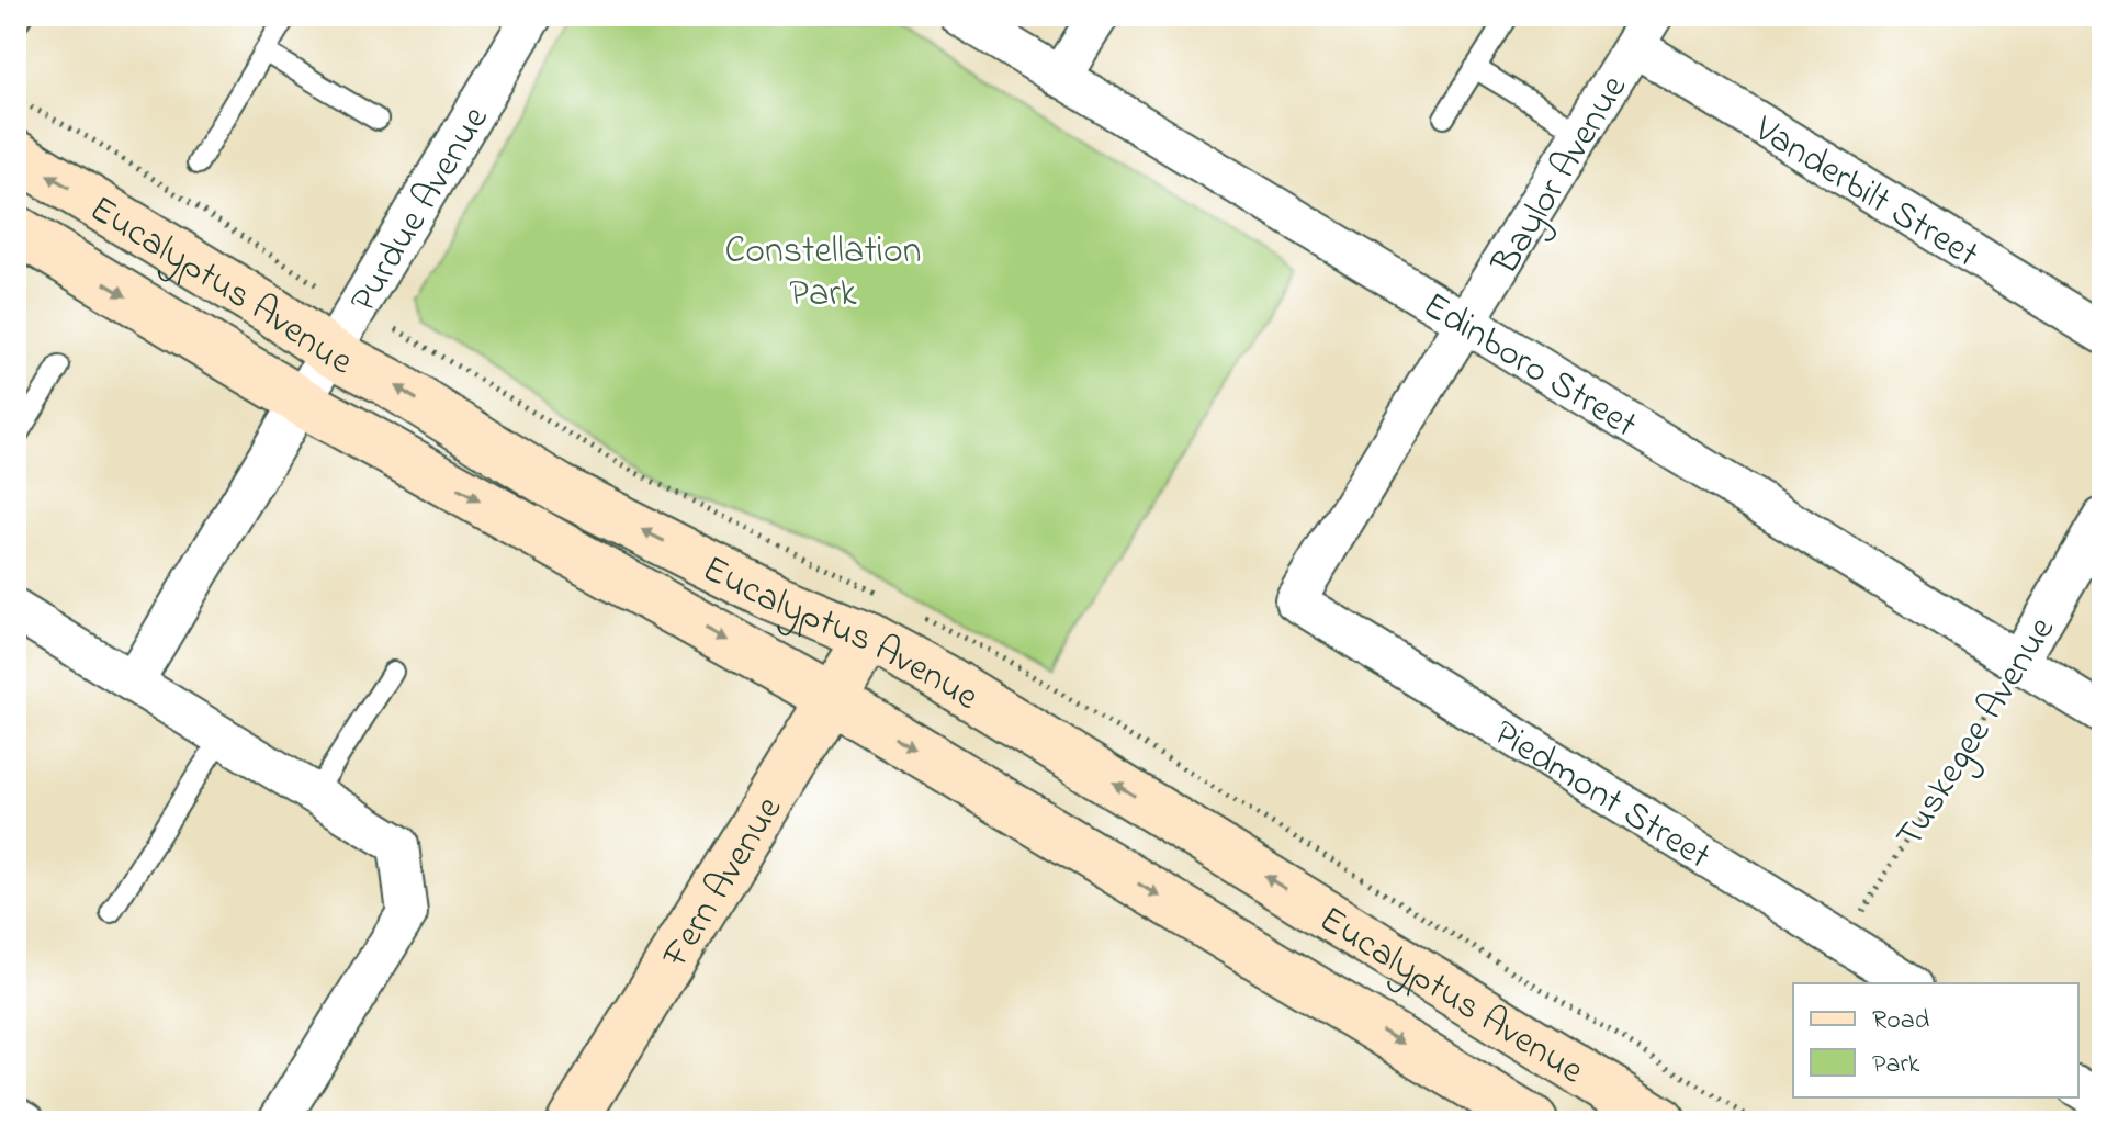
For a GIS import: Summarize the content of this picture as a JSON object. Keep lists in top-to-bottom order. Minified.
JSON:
{"streets":{"street":["Baylor Avenue","Vanderbilt Street","Purdue Avenue","Eucalyptus Avenue","Edinboro Street","Tuskegee Avenue","Piedmont Street","Fern Avenue"]},"crossings":[["Baylor Avenue","Vanderbilt Street"],["Baylor Avenue","Edinboro Street"],["Baylor Avenue","Piedmont Street"],["Purdue Avenue","Eucalyptus Avenue"],["Eucalyptus Avenue","Fern Avenue"],["Edinboro Street","Tuskegee Avenue"],["Tuskegee Avenue","Piedmont Street"]],"parks":["Constellation Park"],"legend":["Road","Park"]}
